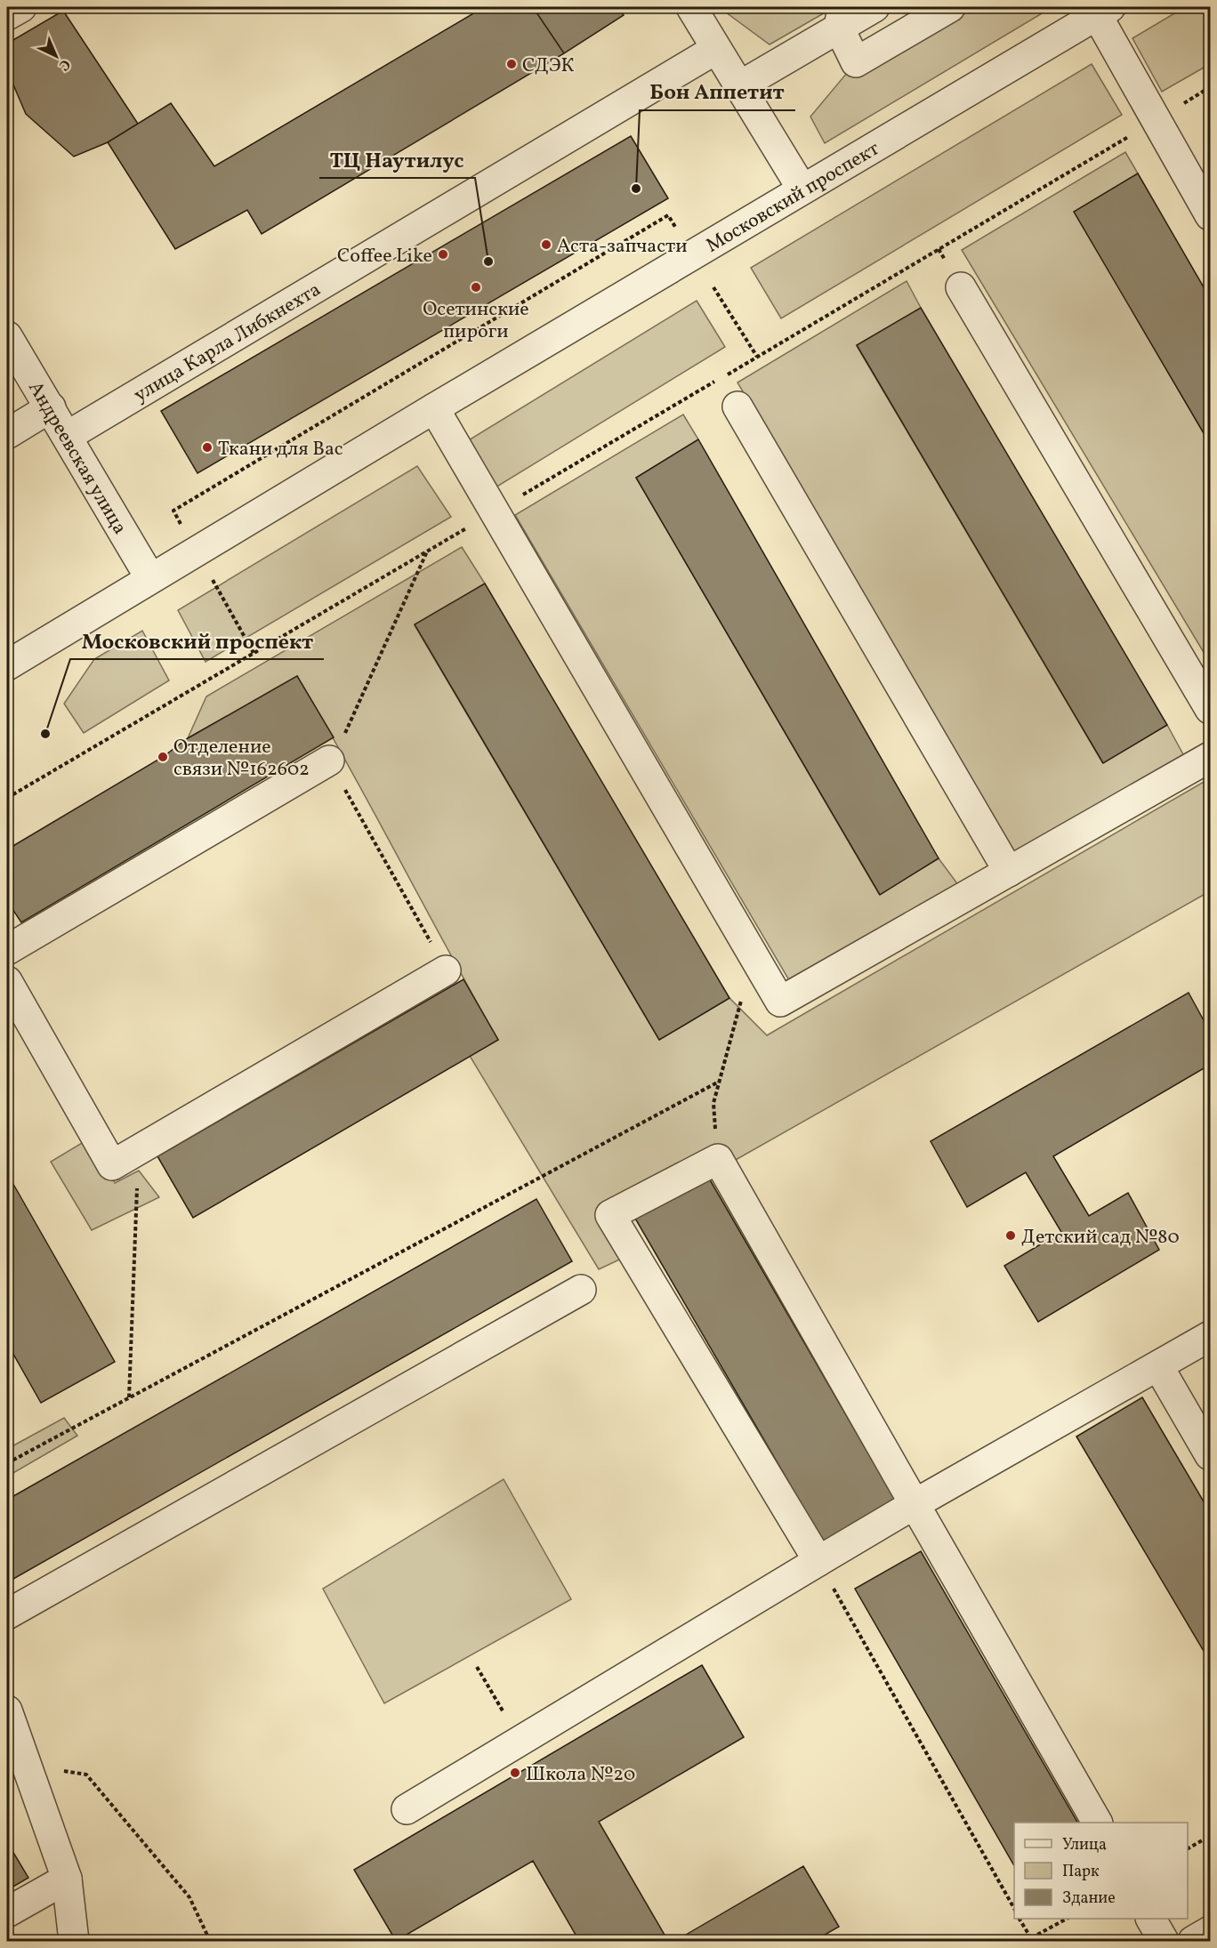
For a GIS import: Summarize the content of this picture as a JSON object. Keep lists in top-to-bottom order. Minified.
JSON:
{"streets":{"street":["Московский проспект","улица Карла Либкнехта","Андреевская улица"]},"crossings":[["Московский проспект","Андреевская улица"],["улица Карла Либкнехта","Андреевская улица"]],"places":["СДЭК","Бон Аппетит","Аста-запчасти","Coffee Like","ТЦ Наутилус","Осетинские пироги","Ткани для Вас","Московский проспект","Отделение связи №162602","Детский сад №80","Школа №20"],"legend":["Улица","Парк","Здание"],"north":"bottom right"}
